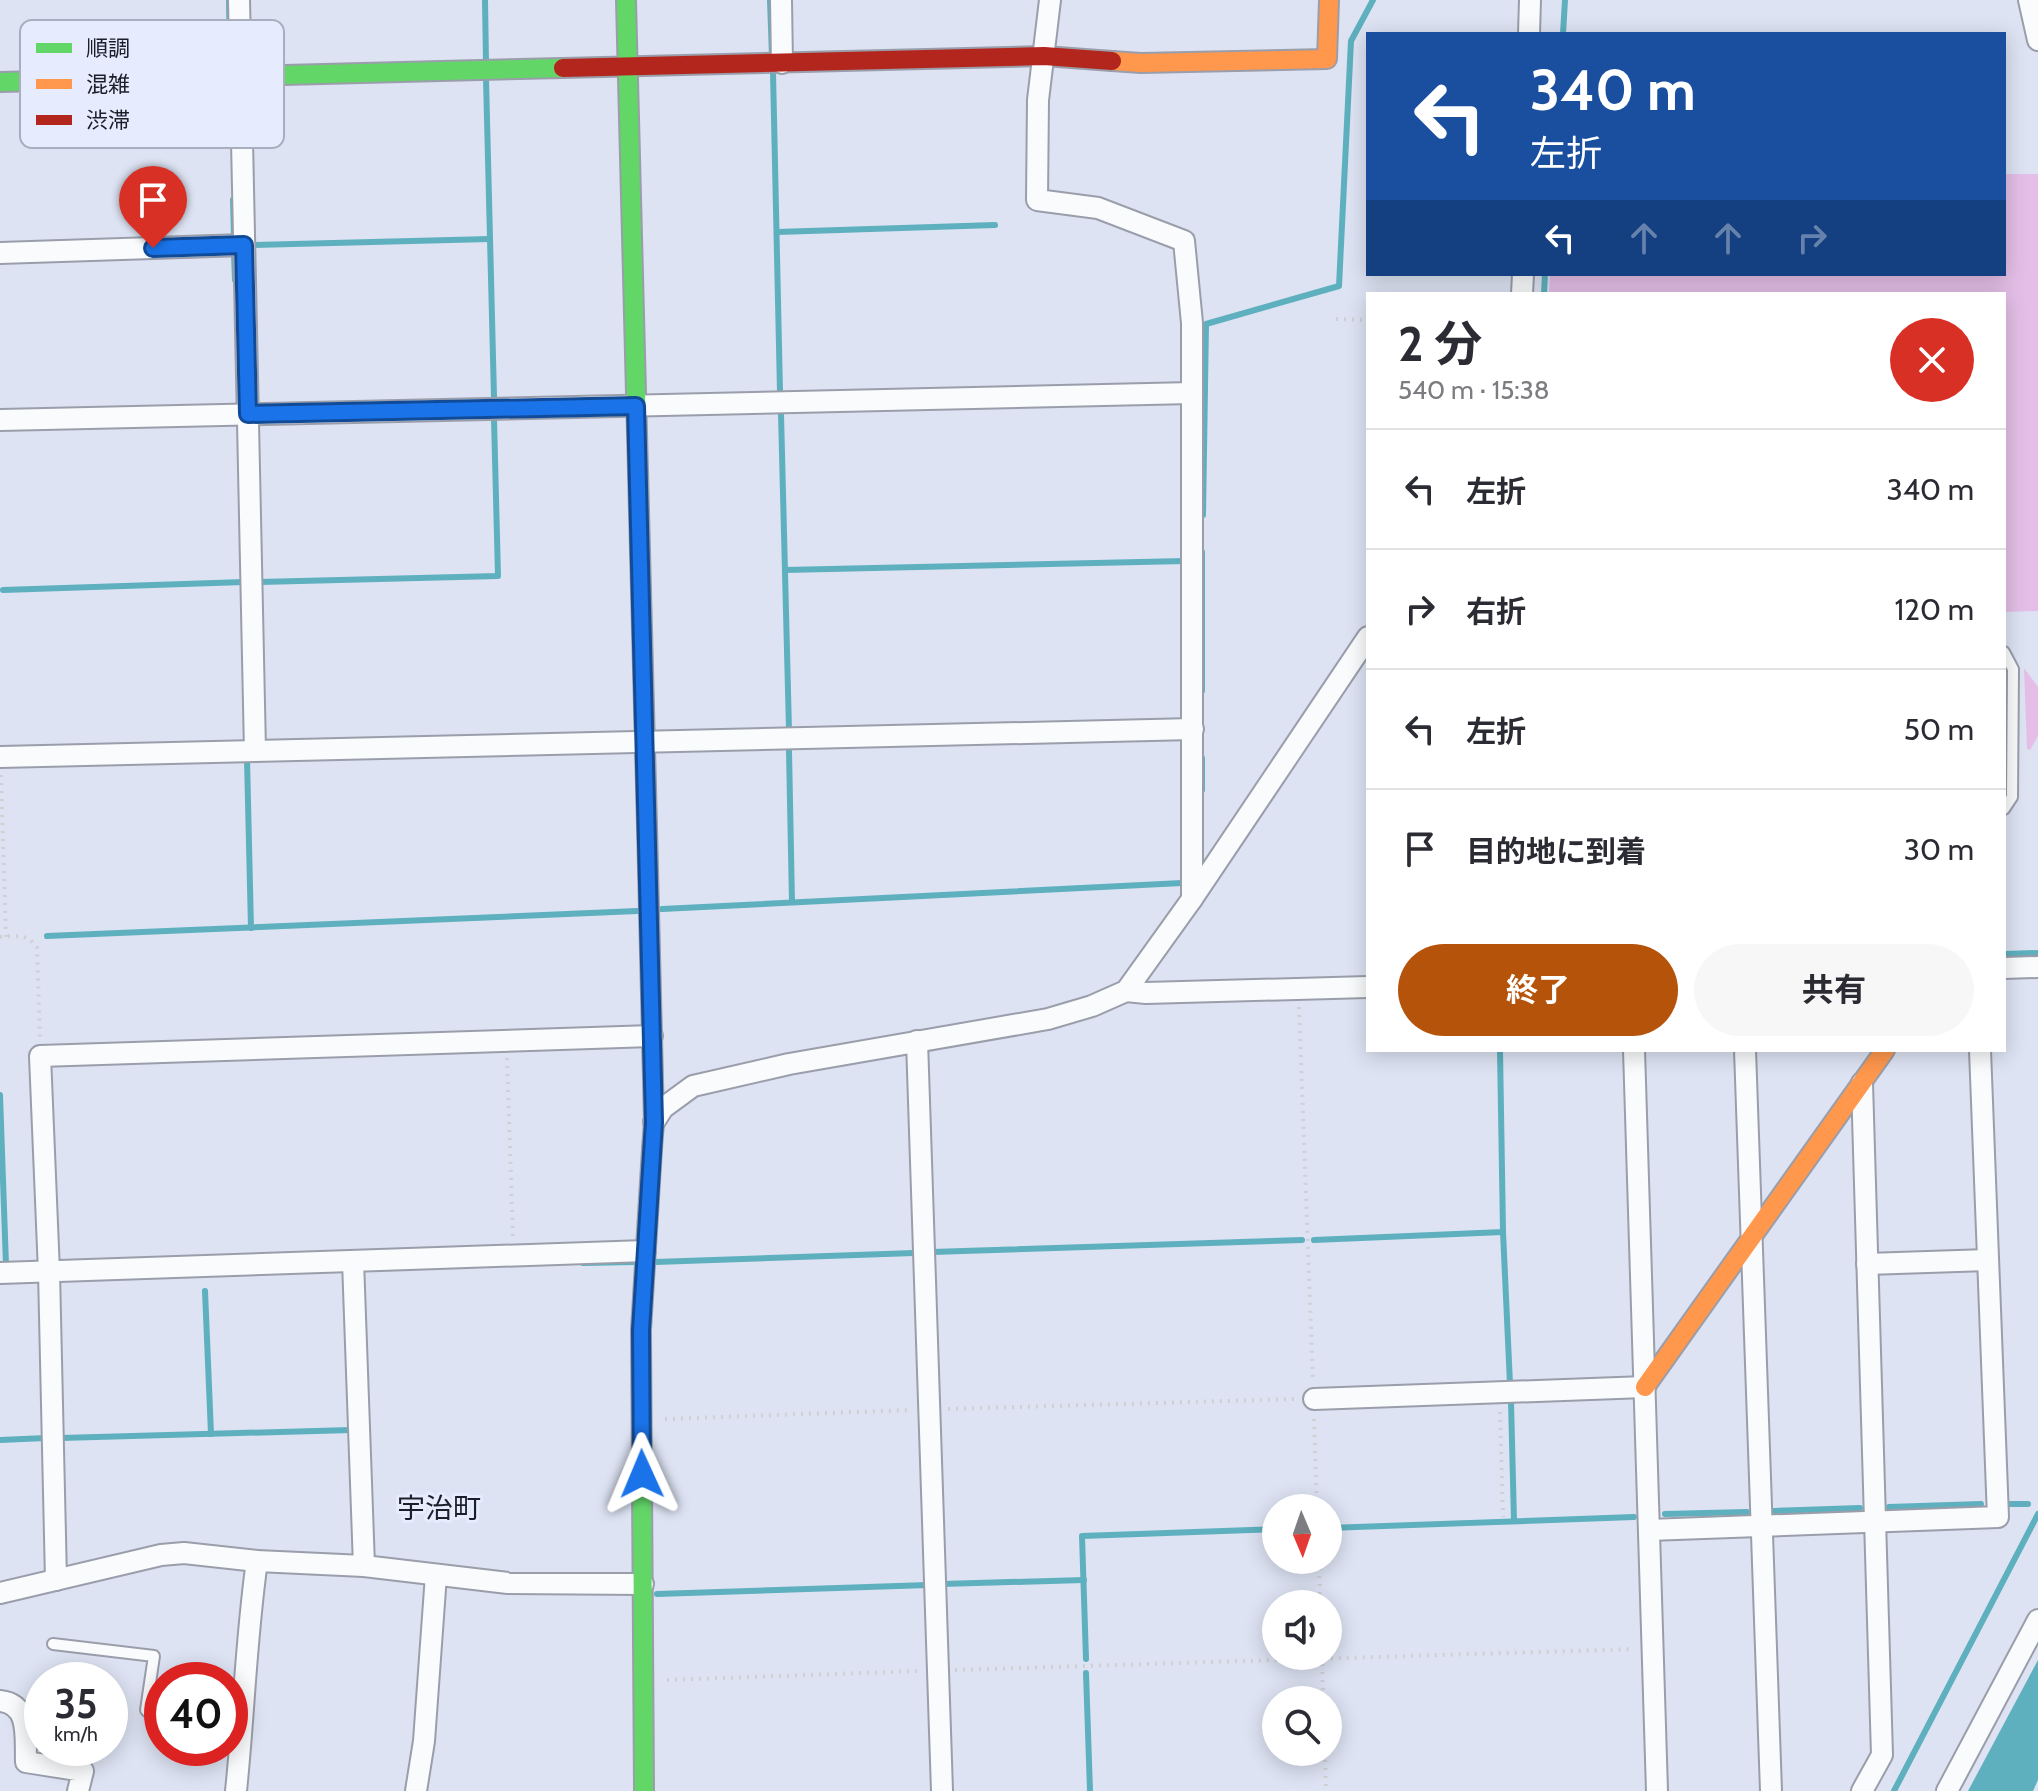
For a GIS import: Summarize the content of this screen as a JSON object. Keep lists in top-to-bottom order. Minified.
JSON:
{"districts":["宇治町"],"legend":["順調","混雑","渋滞"],"north":"bottom","page":{"turn":["340 m","左折"],"heading":["2 分","540 m · 15:38"],"list":[{"name":"左折","value":"340 m"},{"name":"右折","value":"120 m"},{"name":"左折","value":"50 m"},{"name":"目的地に到着","value":"30 m"}],"buttons":["終了","共有"],"speed":"35 km/h","limit":"40"}}
